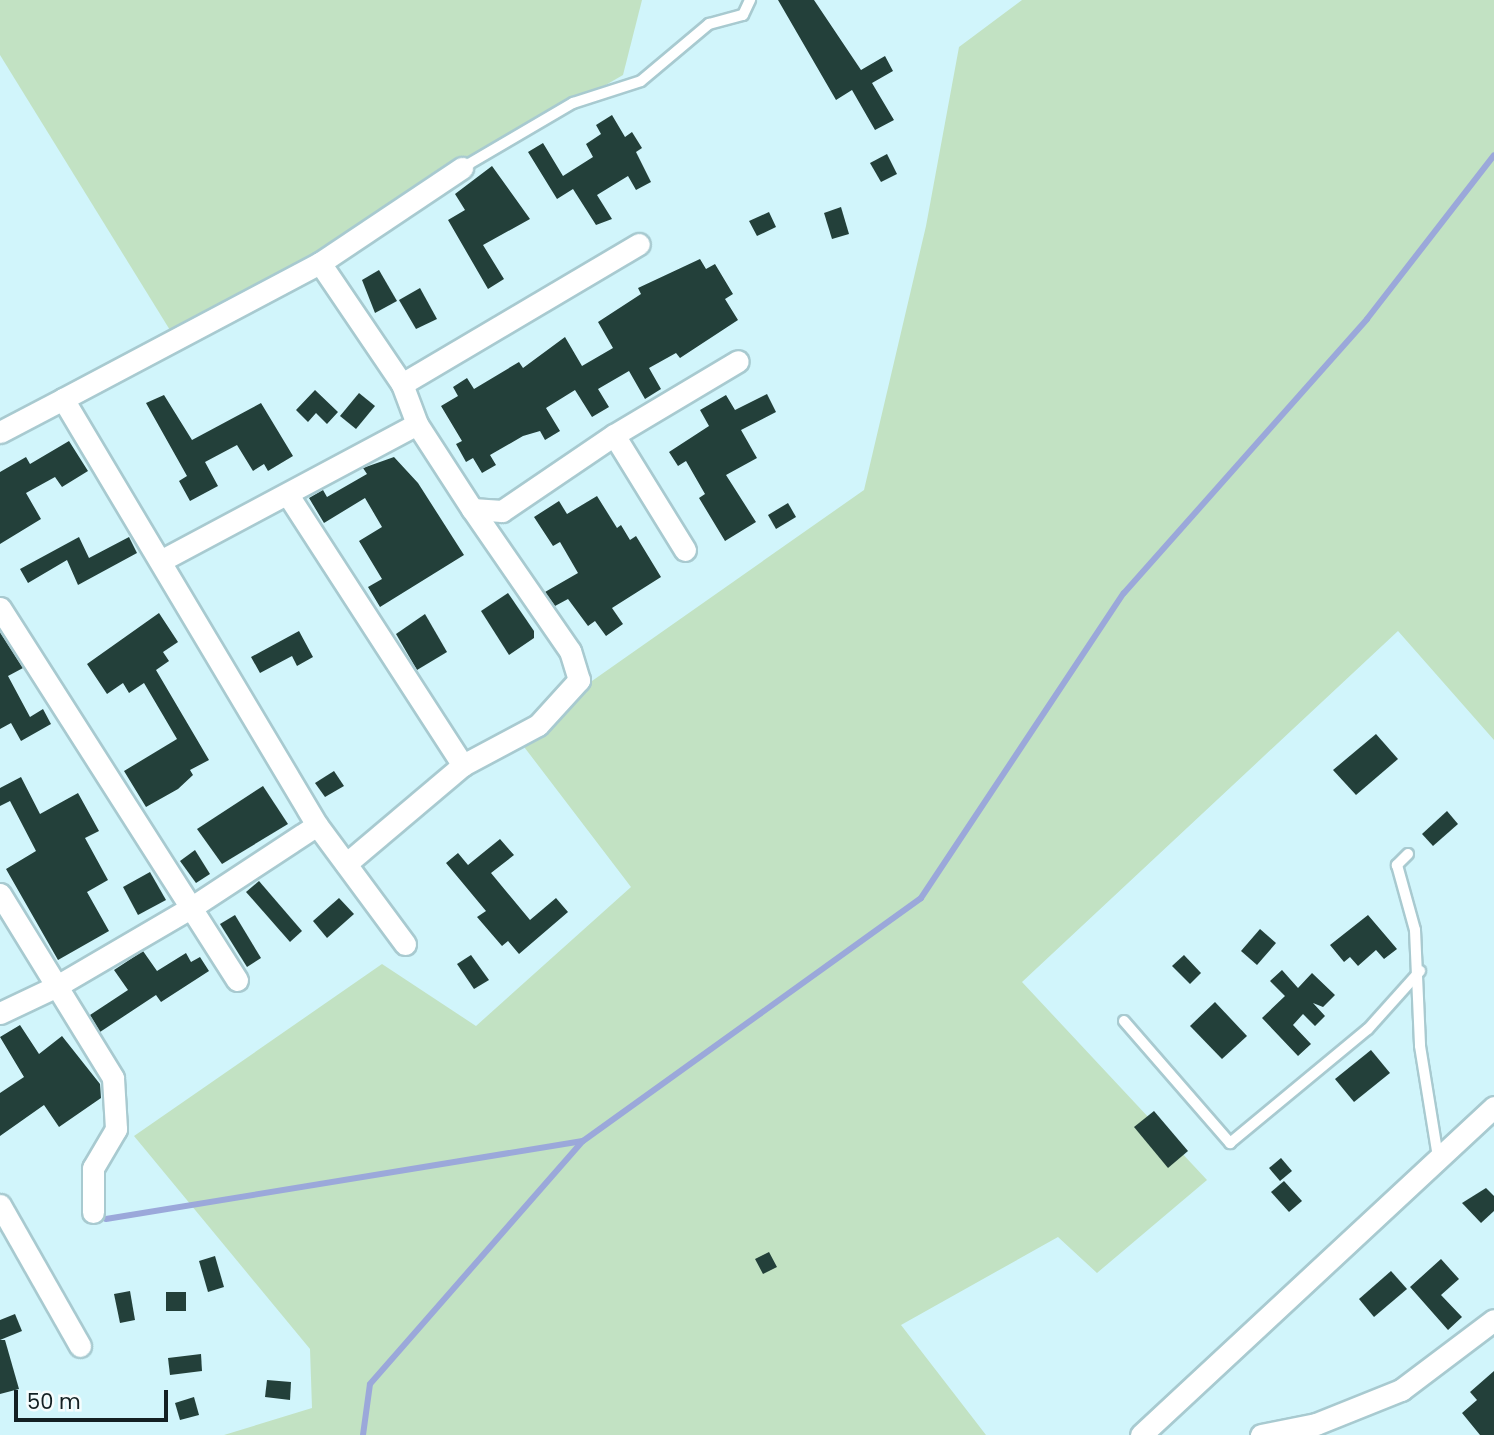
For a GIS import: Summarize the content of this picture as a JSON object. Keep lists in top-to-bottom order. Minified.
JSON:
{"scale_bar":"50 m"}
